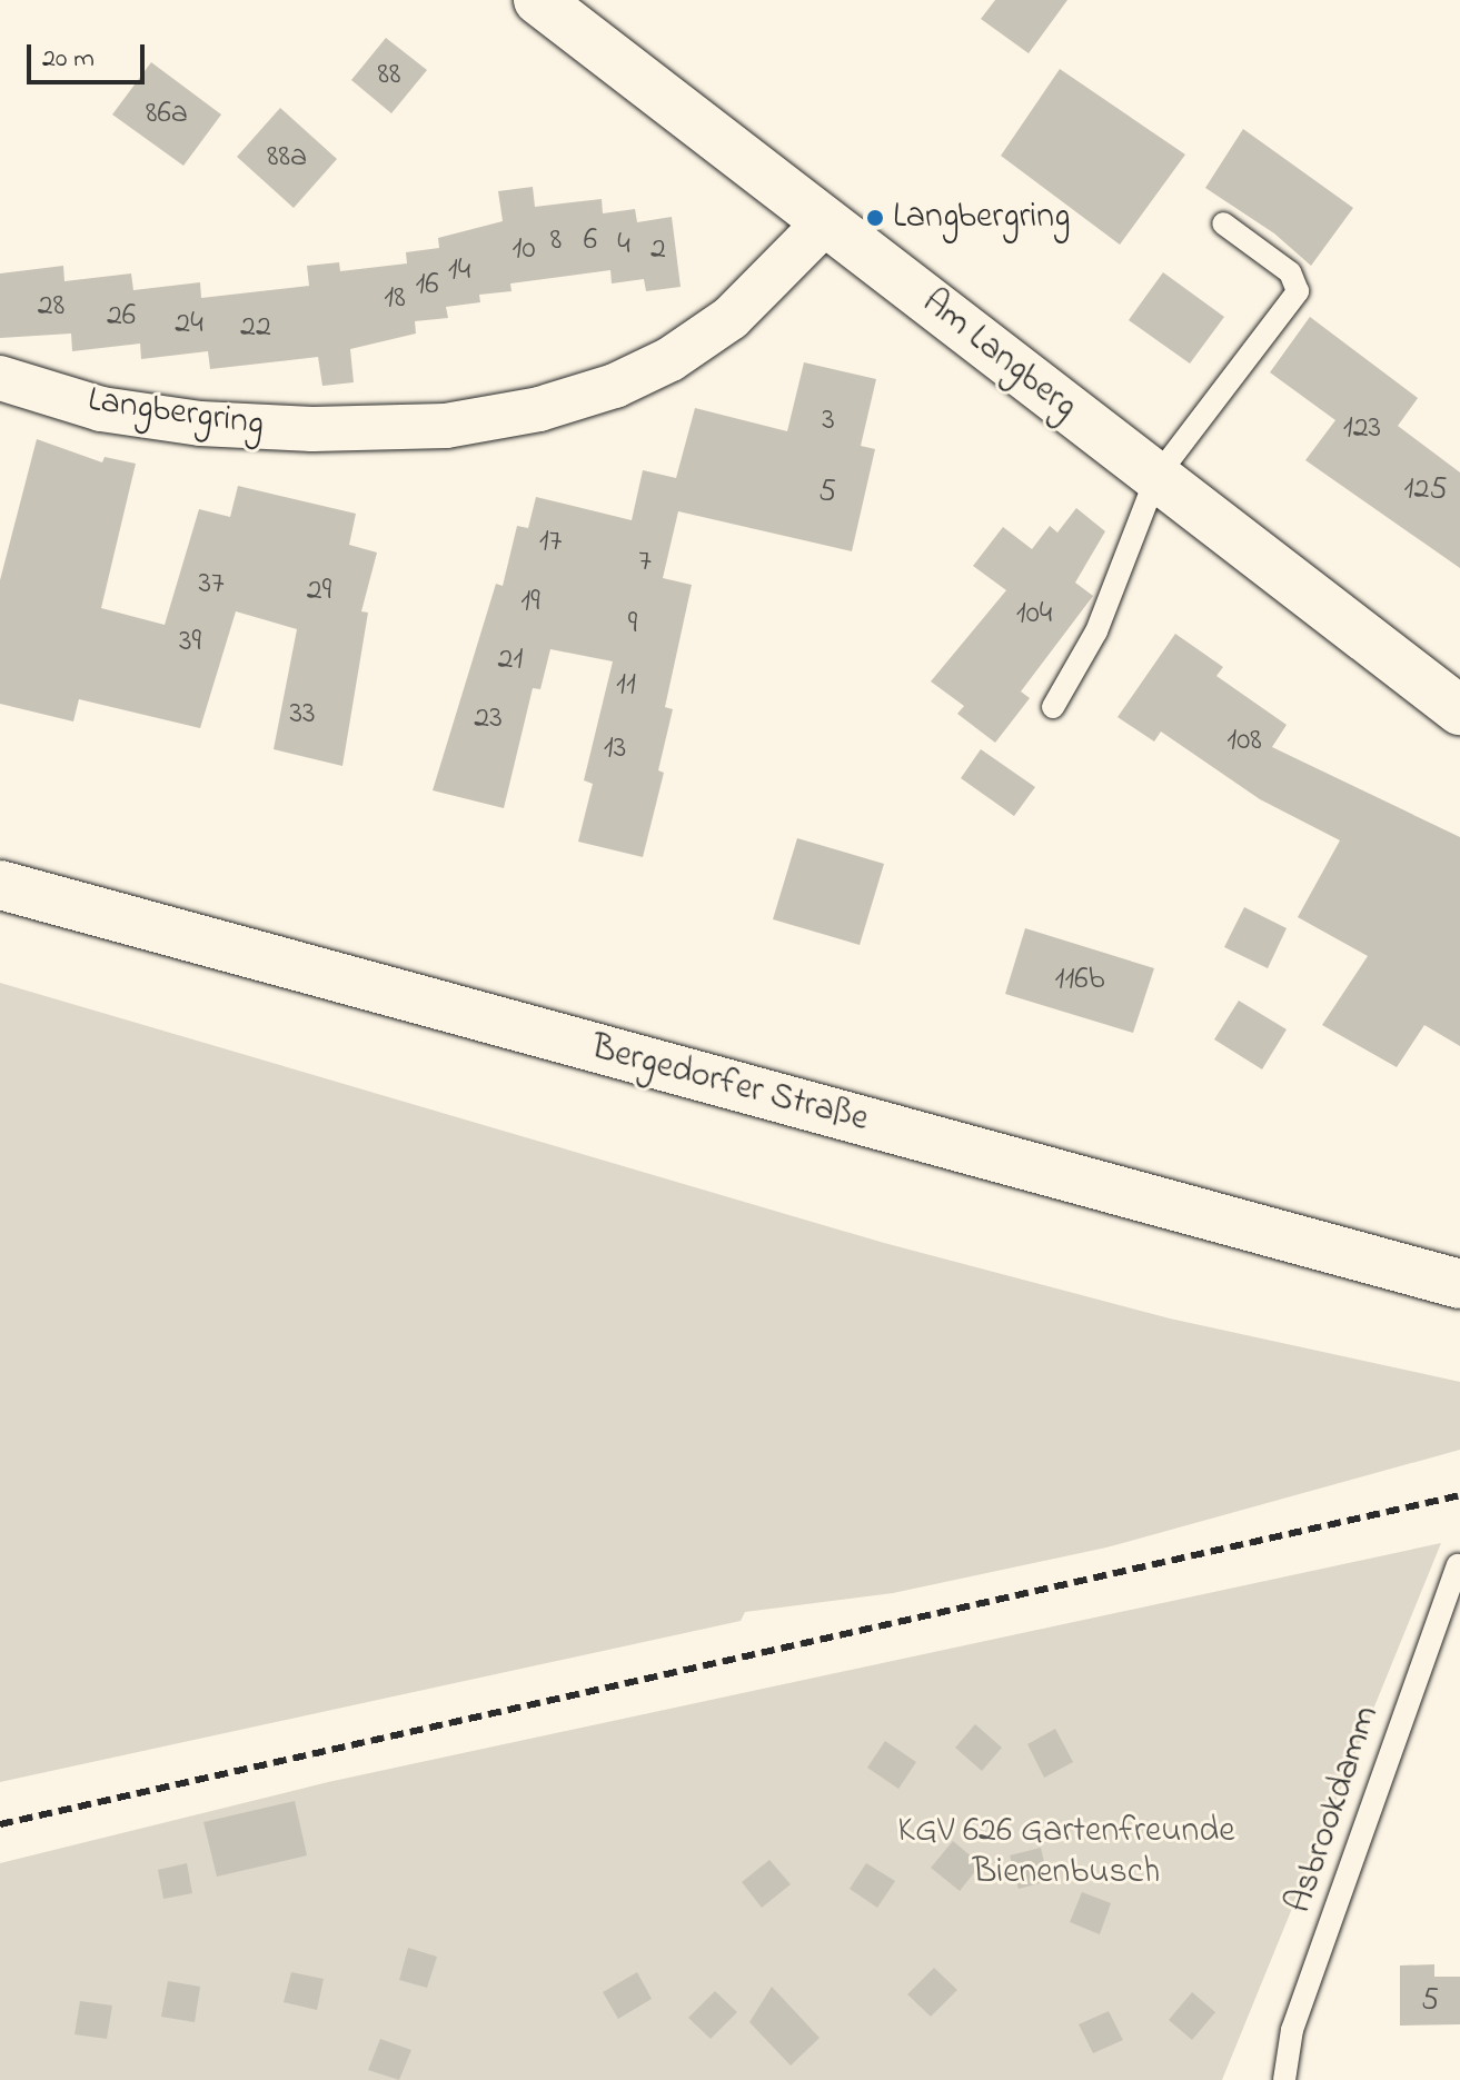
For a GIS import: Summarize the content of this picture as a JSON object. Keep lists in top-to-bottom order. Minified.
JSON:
{"streets":{"main road":["Am Langberg","Bergedorfer Straße"],"street":["Langbergring"],"lane":["Asbrookdamm"]},"crossings":[["Am Langberg","Langbergring"]],"parks":["KGV 626 Gartenfreunde Bienenbusch"],"places":["Langbergring"],"house_numbers":["88","86a","88a","8","6","4","10","2","14","16","18","28","26","24","22","3","123","125","5","17","7","37","29","19","104","9","39","21","11","33","23","108","13","116b","5"],"scale_bar":"20 m"}
